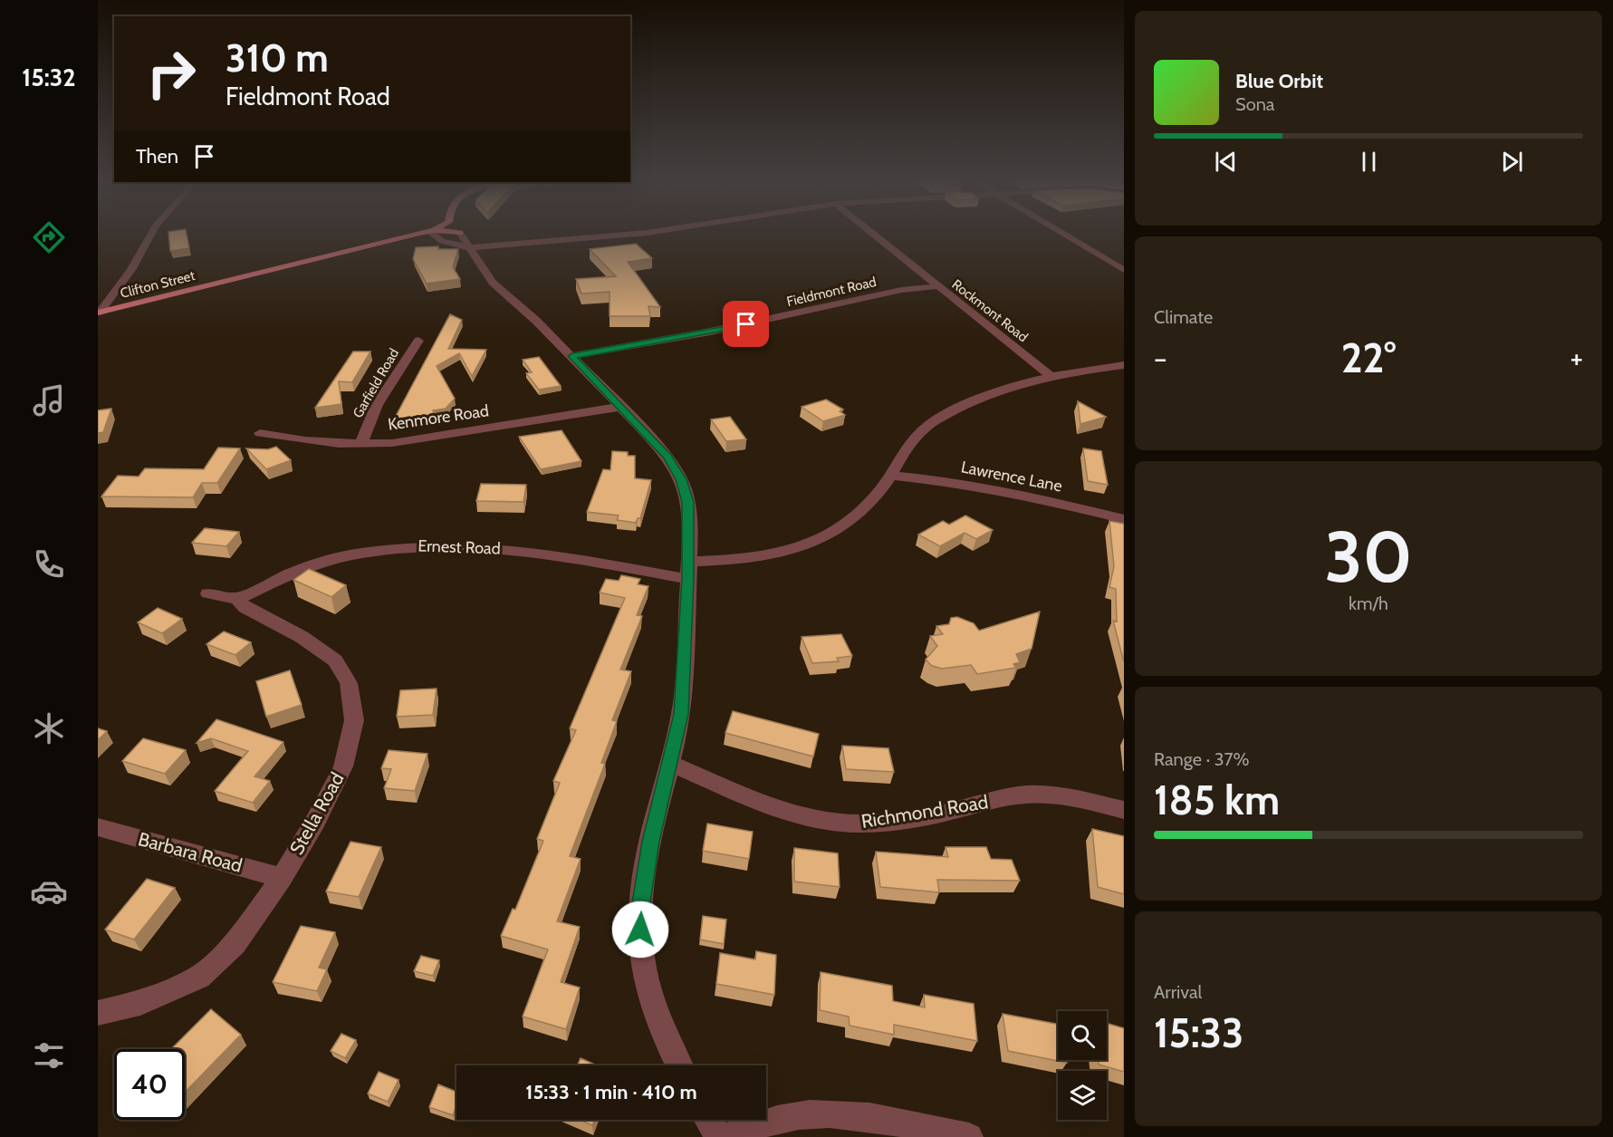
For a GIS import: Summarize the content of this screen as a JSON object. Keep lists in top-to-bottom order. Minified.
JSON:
{"streets":{"main road":["Clifton Street"],"street":["Fieldmont Road","Rockmont Road","Garfield Road","Kenmore Road","Lawrence Lane","Ernest Road","Richmond Road","Stella Road","Barbara Road"]},"crossings":[["Fieldmont Road","Rockmont Road"],["Rockmont Road","Ernest Road"],["Garfield Road","Kenmore Road"],["Lawrence Lane","Ernest Road"],["Ernest Road","Stella Road"],["Stella Road","Barbara Road"]],"page":{"tabs":"15:32","turn":["310 m","Fieldmont Road"],"song":["Blue Orbit","Sona"],"then":"Then","tile":["Climate",["30","km/h"],["Range · 37%","185 km"],["Arrival","15:33"]],"heat":["−","22°","+"],"limit":"40","trip":"15:33 · 1 min · 410 m"}}
